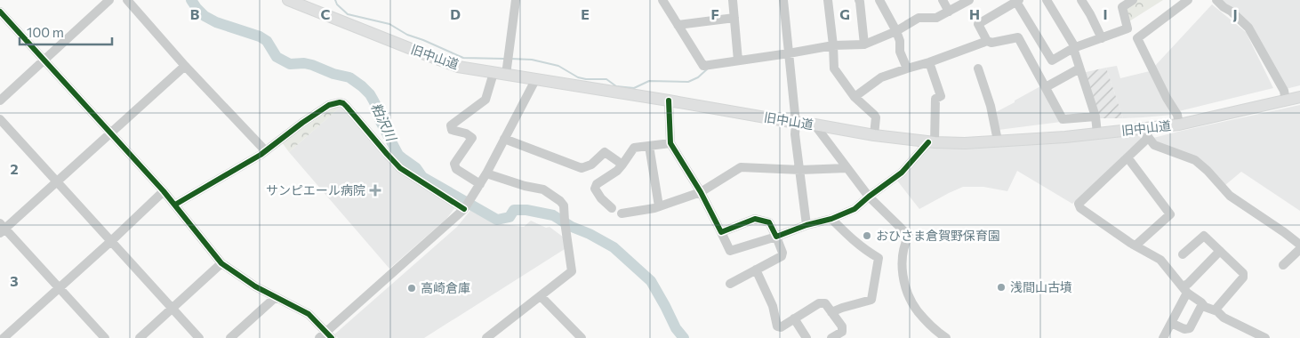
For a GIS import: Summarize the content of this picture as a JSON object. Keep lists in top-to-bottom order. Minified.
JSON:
{"streets":{"main road":["旧中山道"]},"water":["粕沢川"],"places":{"health":["サンピエール病院"],"other":["おひさま倉賀野保育園","浅間山古墳","高崎倉庫"]},"scale_bar":"100 m","grid":{"columns":["B","C","D","E","F","G","H","I","J"],"rows":["2","3"]}}
